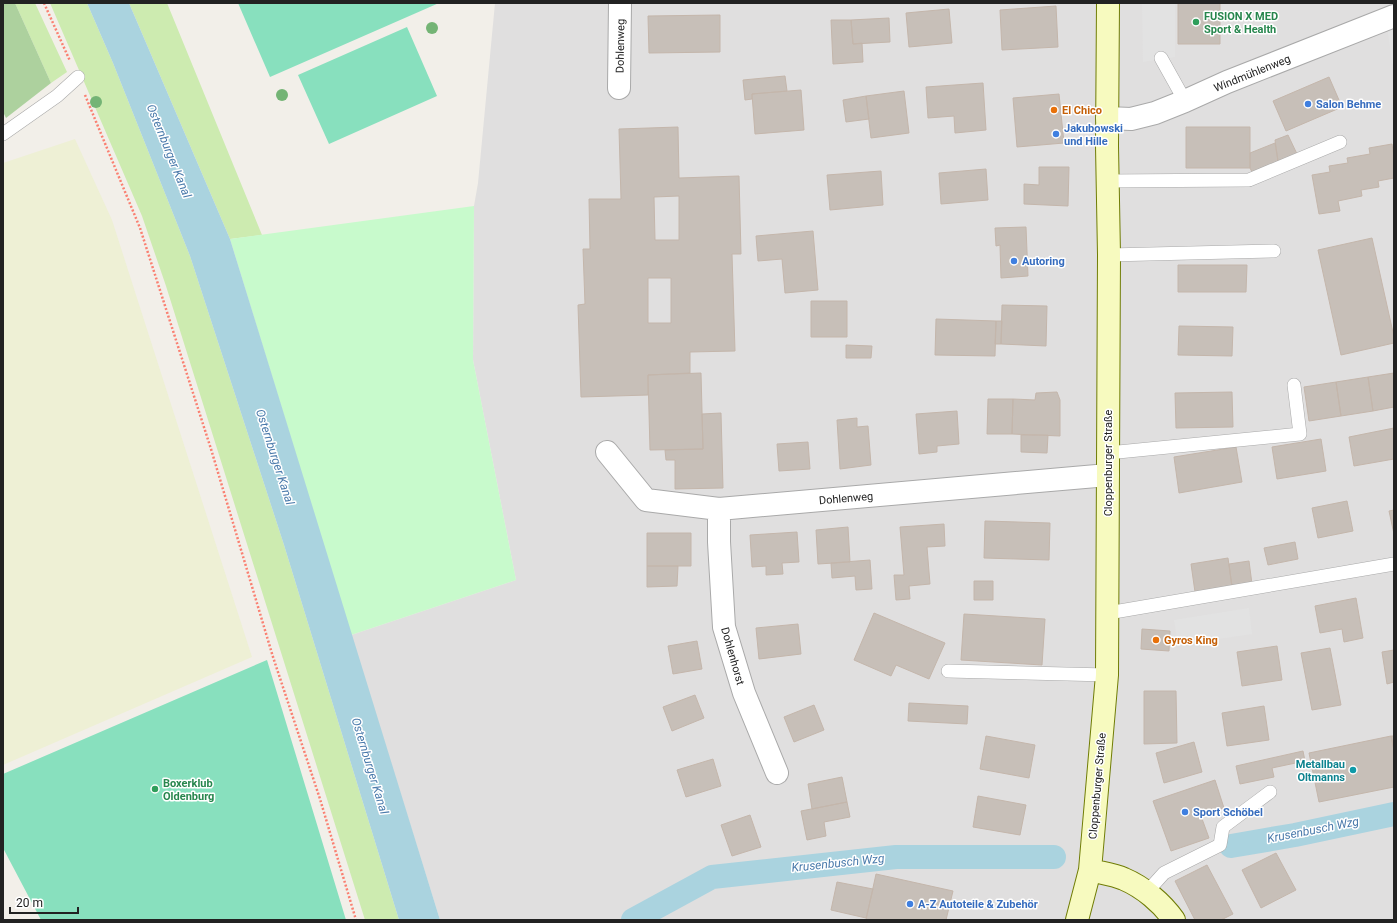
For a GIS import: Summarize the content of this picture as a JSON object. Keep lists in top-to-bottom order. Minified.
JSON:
{"streets":{"main road":["Cloppenburger Straße"],"street":["Dohlenweg","Windmühlenweg","Dohlenhorst"]},"crossings":[["Dohlenweg","Cloppenburger Straße"],["Dohlenweg","Dohlenhorst"],["Windmühlenweg","Cloppenburger Straße"]],"water":["Osternburger Kanal","Krusenbusch Wzg"],"places":["FUSION X MED Sport & Health","Salon Behme","El Chico","Jakubowski und Hille","Autoring","Gyros King","Metallbau Oltmanns","Boxerklub Oldenburg","Sport Schöbel","A-Z Autoteile & Zubehör"],"scale_bar":"20 m"}
